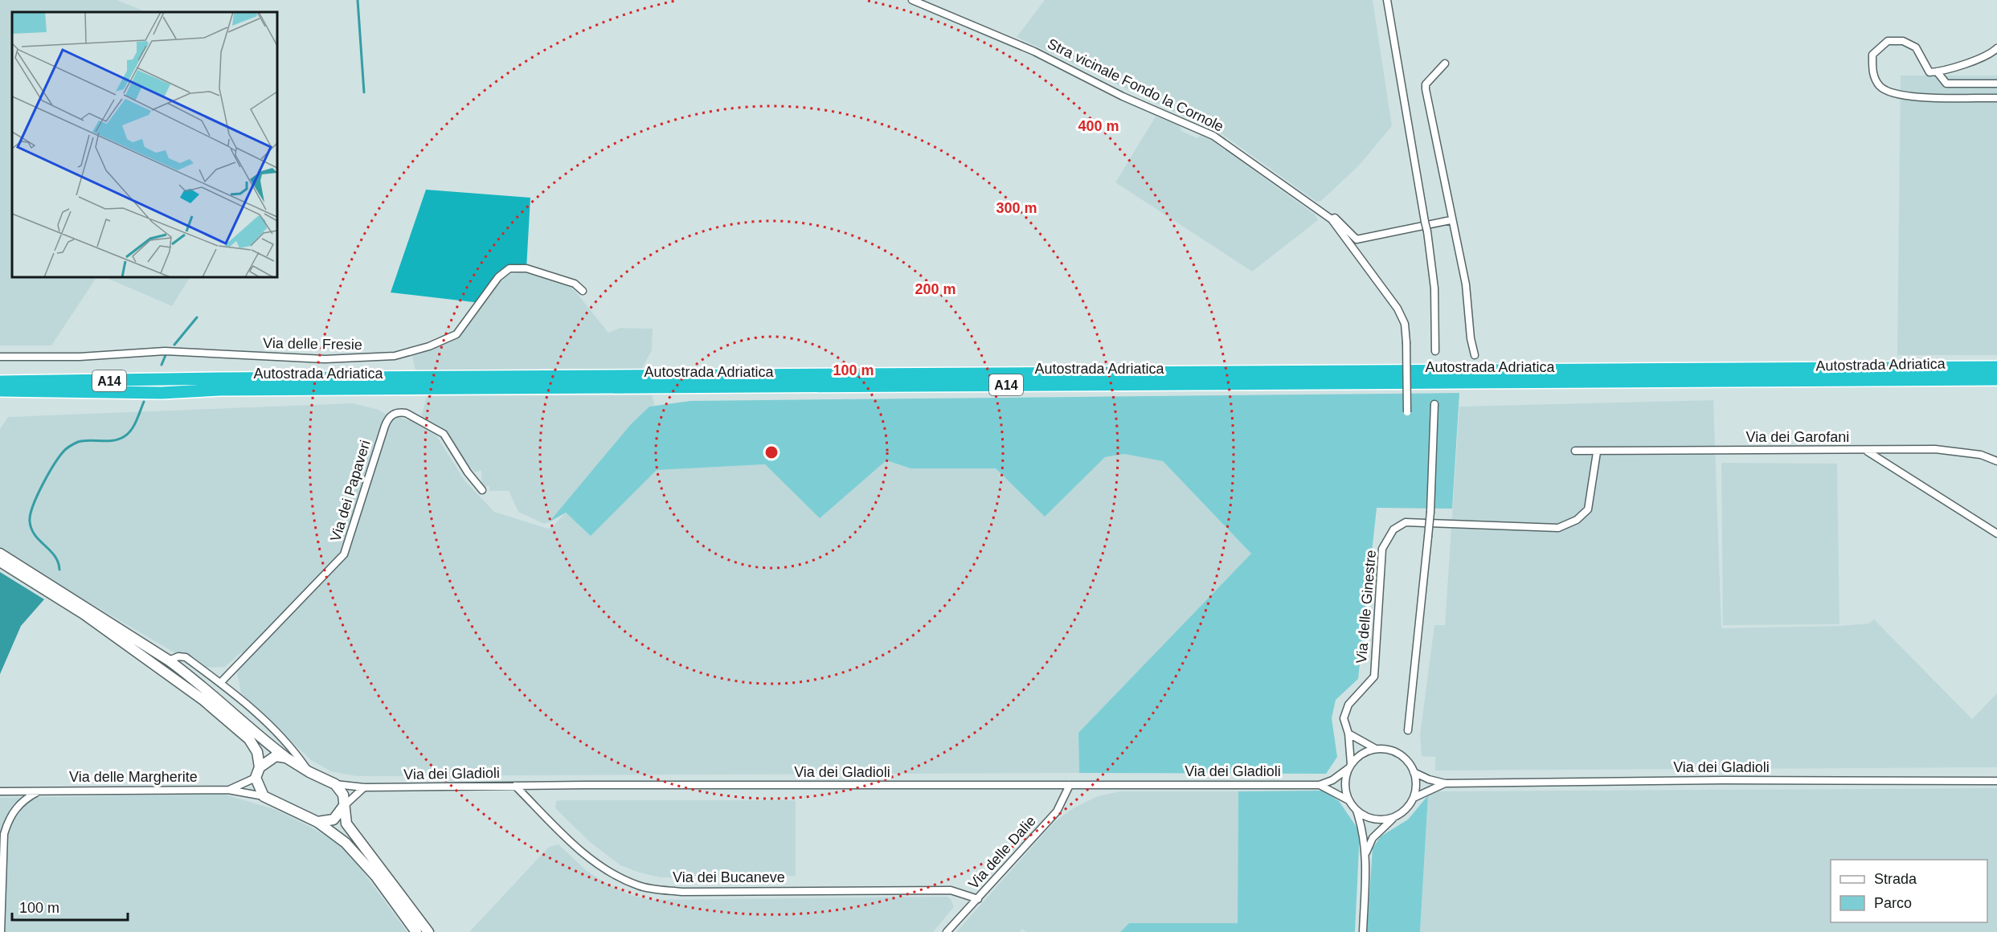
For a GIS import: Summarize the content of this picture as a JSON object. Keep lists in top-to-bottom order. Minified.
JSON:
{"streets":{"highway":["Autostrada Adriatica","A14"],"street":["Stra vicinale Fondo la Cornole","Via delle Fresie","Via dei Garofani","Via dei Papaveri","Via delle Ginestre","Via dei Gladioli","Via delle Margherite","Via delle Dalie","Via dei Bucaneve"]},"crossings":[["Via dei Garofani","Via delle Ginestre"],["Via delle Ginestre","Via dei Gladioli"],["Via dei Gladioli","Via delle Dalie"],["Via dei Gladioli","Via dei Bucaneve"],["Via delle Dalie","Via dei Bucaneve"]],"legend":["Strada","Parco"],"scale_bar":"100 m","rings":["400 m","300 m","200 m","100 m"]}
